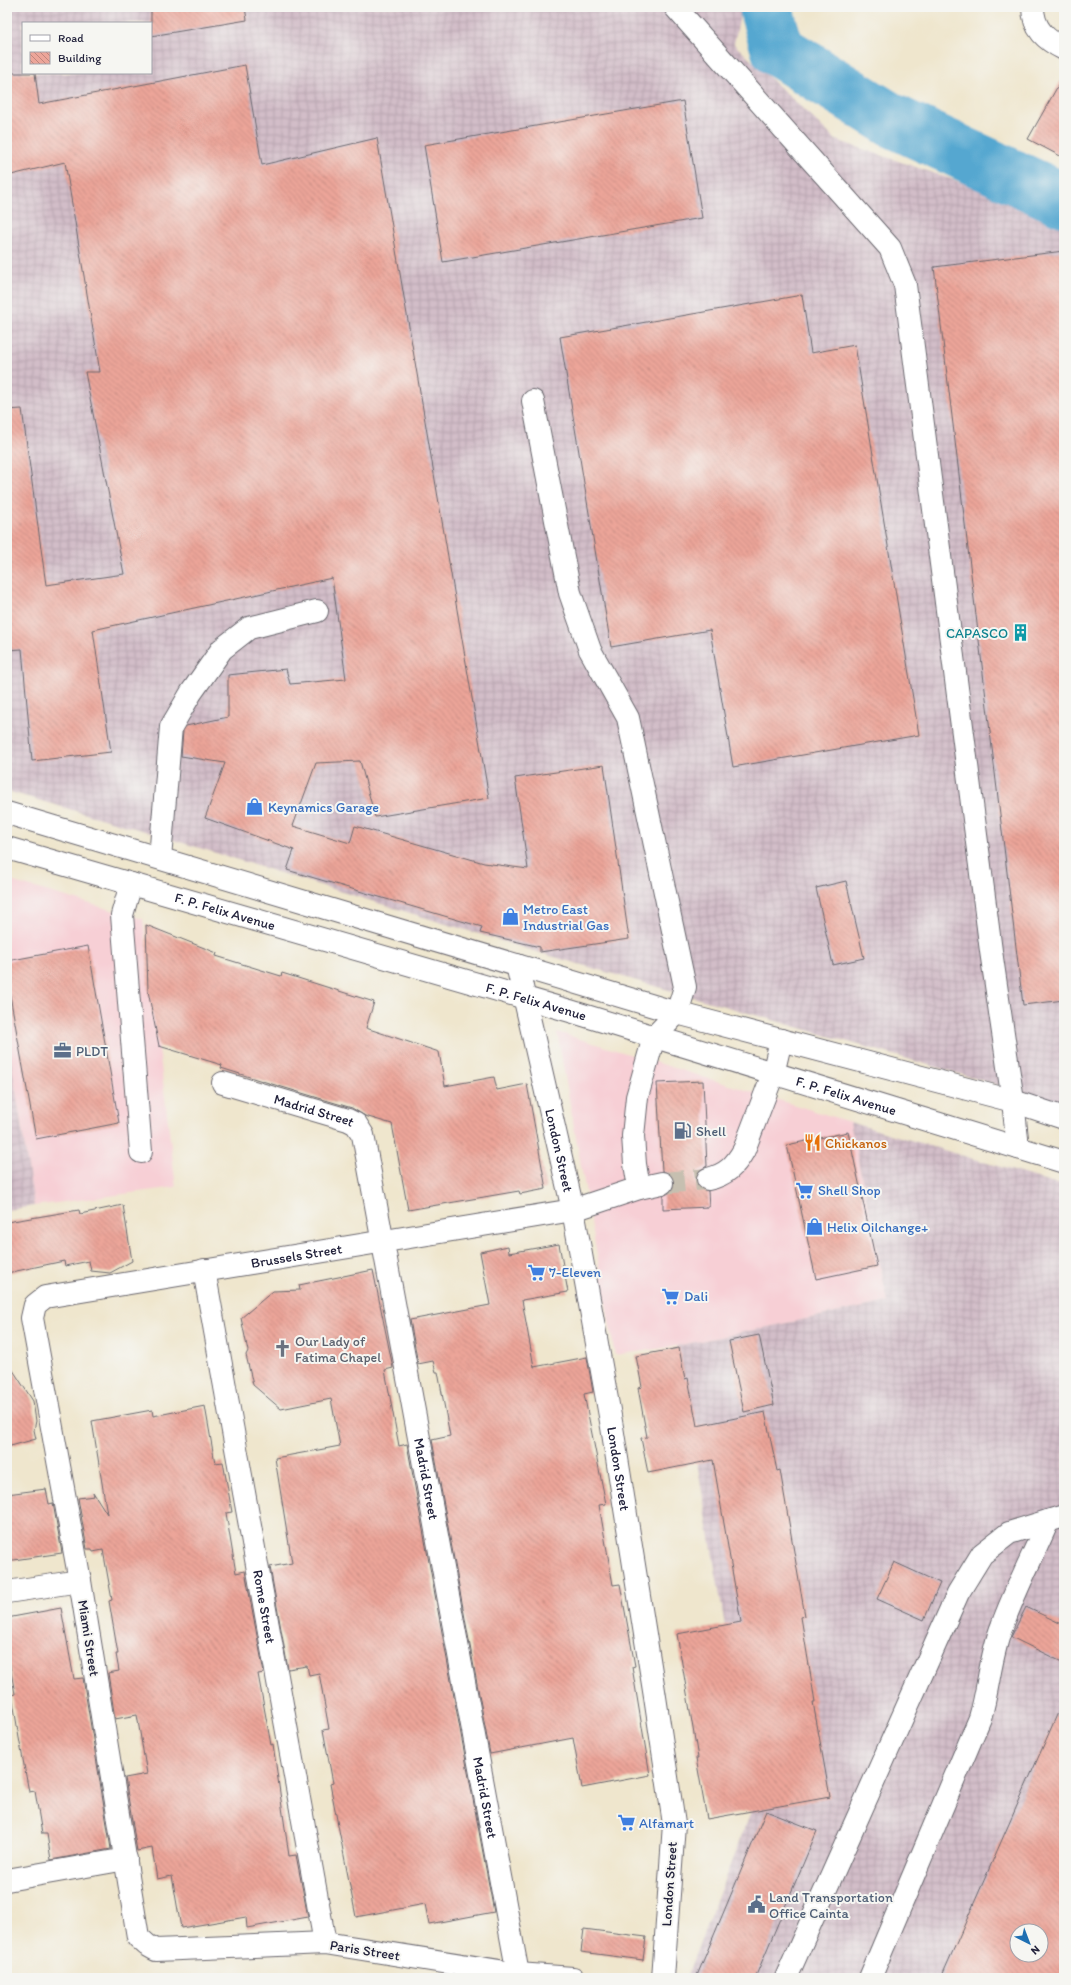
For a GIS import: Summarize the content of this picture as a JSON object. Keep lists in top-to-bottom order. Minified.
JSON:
{"streets":{"street":["F. P. Felix Avenue","Madrid Street","London Street","Brussels Street","Rome Street","Miami Street","Paris Street"]},"crossings":[["F. P. Felix Avenue","London Street"],["Madrid Street","Brussels Street"],["Madrid Street","Paris Street"],["London Street","Brussels Street"],["Brussels Street","Rome Street"],["Brussels Street","Miami Street"],["Rome Street","Paris Street"],["Miami Street","Paris Street"]],"places":{"building":["CAPASCO"],"shop":["Keynamics Garage","Metro East Industrial Gas","Helix Oilchange+"],"office":["PLDT"],"fuel station":["Shell"],"restaurant":["Chickanos"],"supermarket":["Shell Shop","7-Eleven","Dali","Alfamart"],"church":["Our Lady of Fatima Chapel"],"public building":["Land Transportation Office Cainta"]},"legend":["Road","Building"],"north":"bottom right"}
